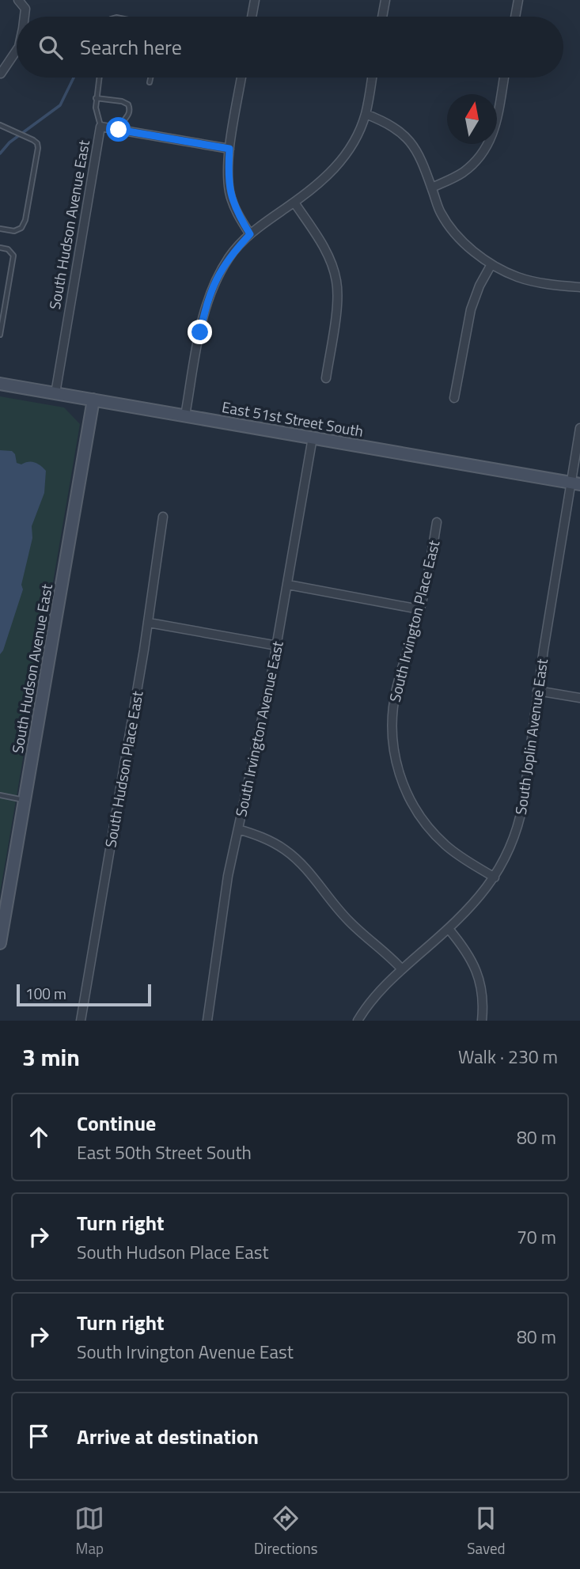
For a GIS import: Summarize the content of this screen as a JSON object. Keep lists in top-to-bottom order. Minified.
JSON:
{"streets":{"main road":["South Hudson Avenue East","East 51st Street South"],"street":["South Irvington Place East","South Irvington Avenue East","South Joplin Avenue East","South Hudson Place East"]},"crossings":[["South Hudson Avenue East","East 51st Street South"],["East 51st Street South","South Irvington Avenue East"],["East 51st Street South","South Joplin Avenue East"],["South Irvington Place East","South Joplin Avenue East"]],"scale_bar":"100 m","north":"top","page":{"search":"Search here","scale":"100 m","heading":["3 min","Walk · 230 m"],"list":[["Continue","East 50th Street South","80 m"],["Turn right","South Hudson Place East","70 m"],["Turn right","South Irvington Avenue East","80 m"],"Arrive at destination"],"nav":["Map","Directions","Saved"]}}
